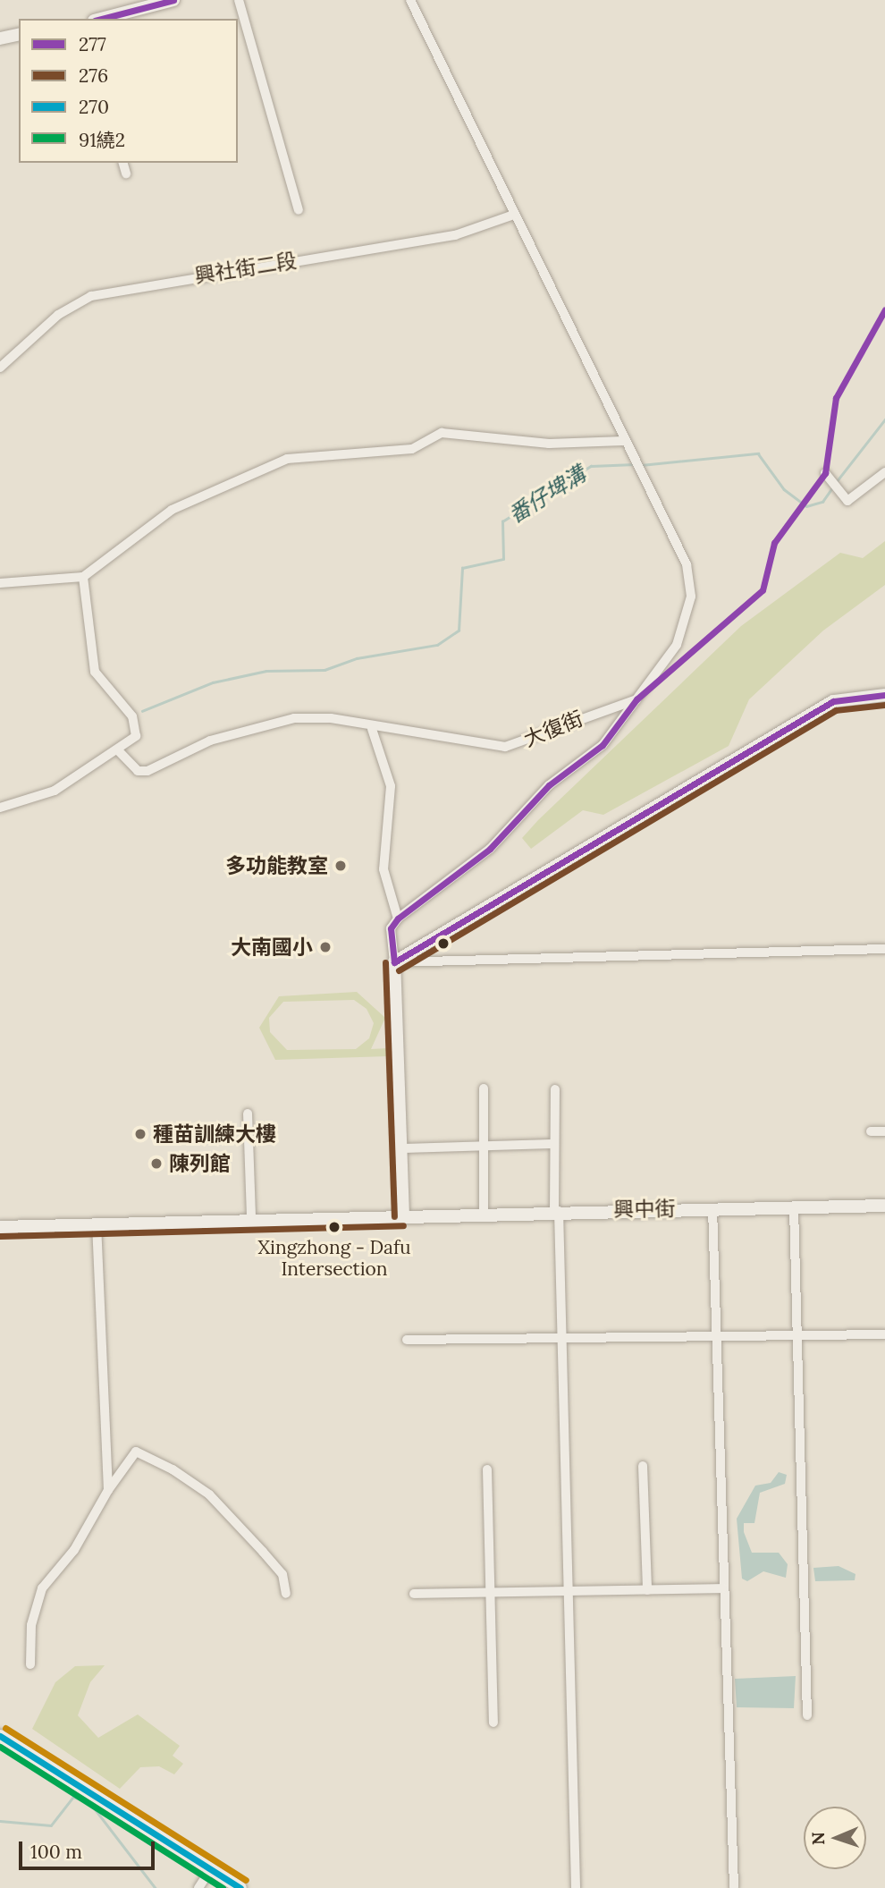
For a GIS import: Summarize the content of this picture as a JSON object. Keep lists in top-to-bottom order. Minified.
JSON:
{"streets":{"street":["興社街二段","大復街","興中街"]},"water":["番仔埤溝"],"places":["多功能教室","大南國小","種苗訓練大樓","陳列館","Xingzhong - Dafu Intersection"],"lines":["transit line 277","transit line 276","transit line 270","transit line 91繞2"],"legend":["277","276","270","91繞2"],"scale_bar":"100 m","north":"left"}
